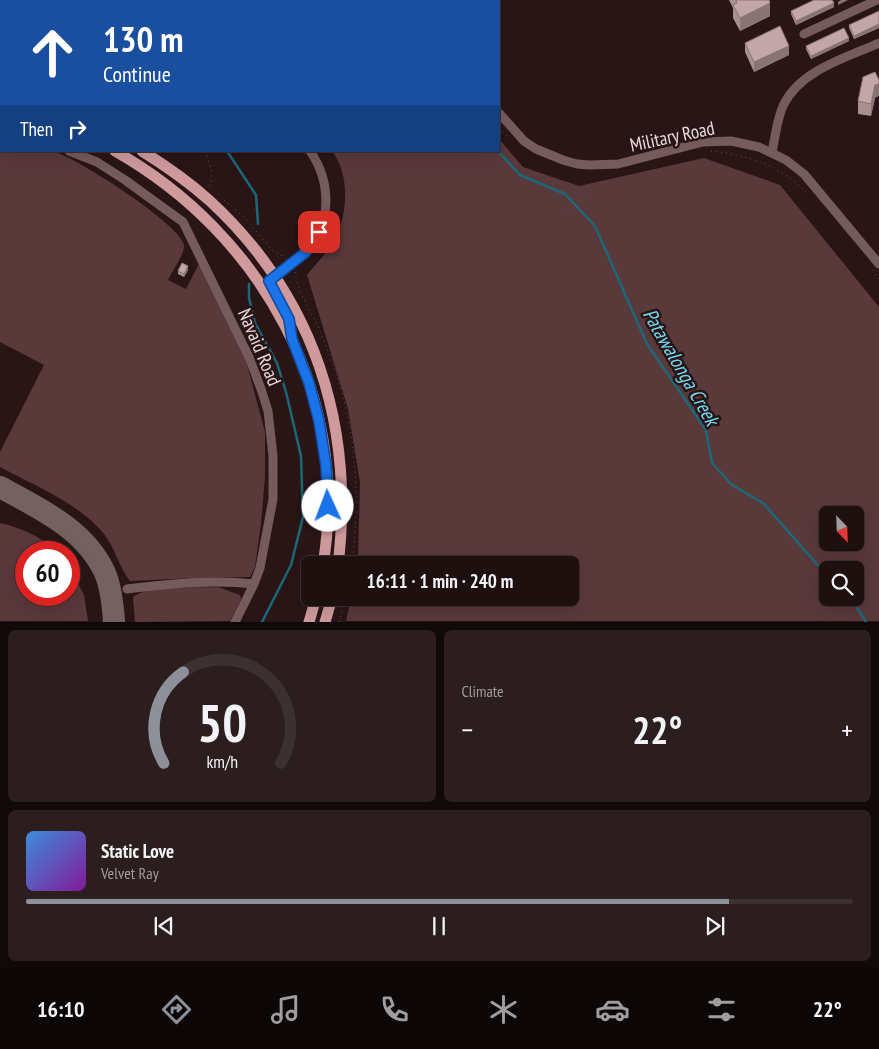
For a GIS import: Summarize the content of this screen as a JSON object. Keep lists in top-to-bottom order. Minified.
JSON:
{"streets":{"street":["Military Road","Navaid Road"]},"water":["Patawalonga Creek"],"north":"bottom right","page":{"turn":["130 m","Continue"],"then":"Then","limit":"60","trip":"16:11 · 1 min · 240 m","tile":"Climate","heat":["−","22°","+"],"song":["Static Love","Velvet Ray"],"tabs":["16:10","22°"],"gauge":["50","km/h"]}}
